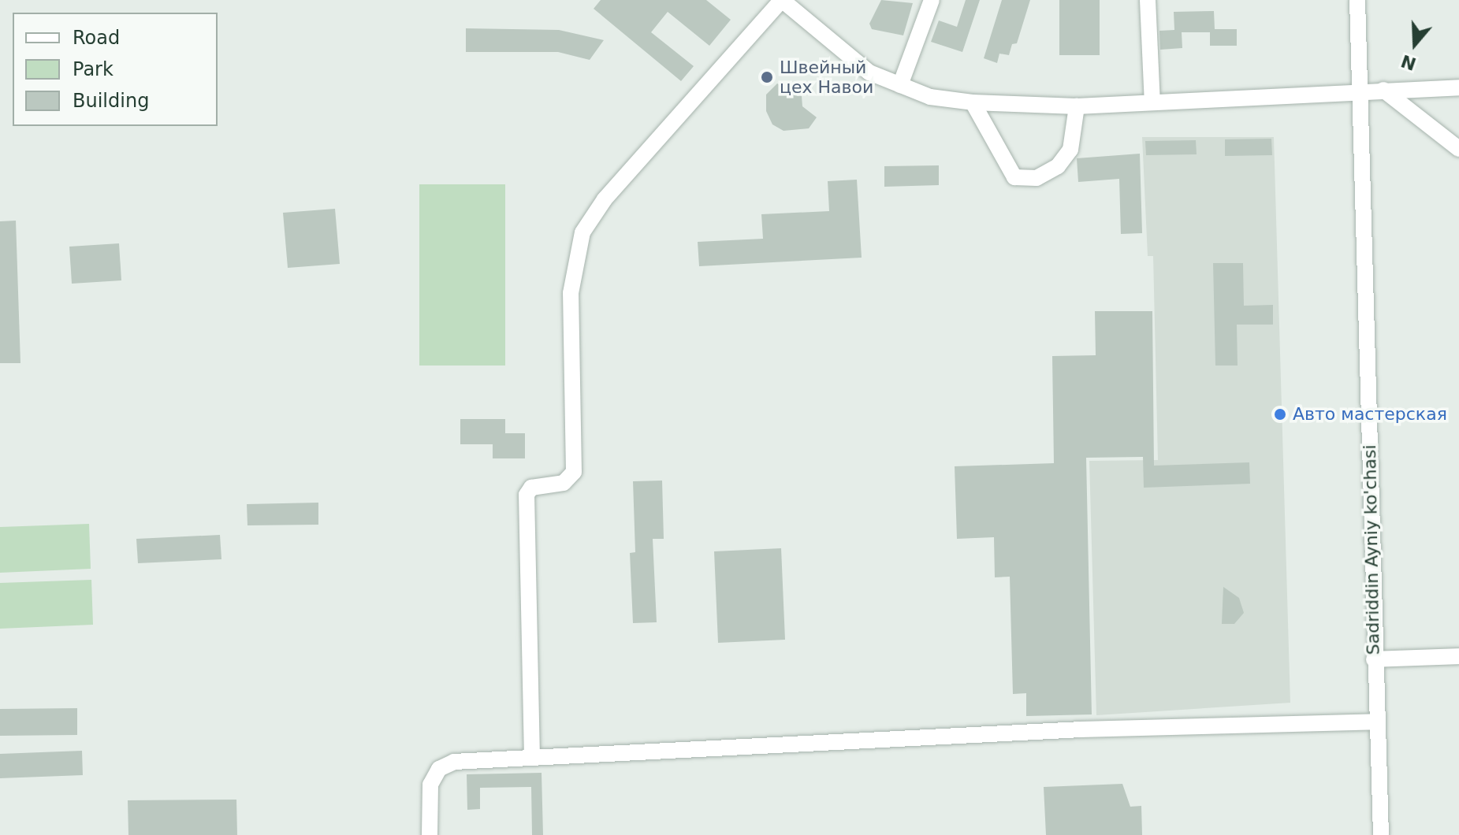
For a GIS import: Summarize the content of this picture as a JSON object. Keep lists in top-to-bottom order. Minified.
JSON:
{"streets":{"street":["Sadriddin Ayniy ko'chasi"]},"places":["Швейный цех Навои","Авто мастерская"],"legend":["Road","Park","Building"],"north":"bottom"}
